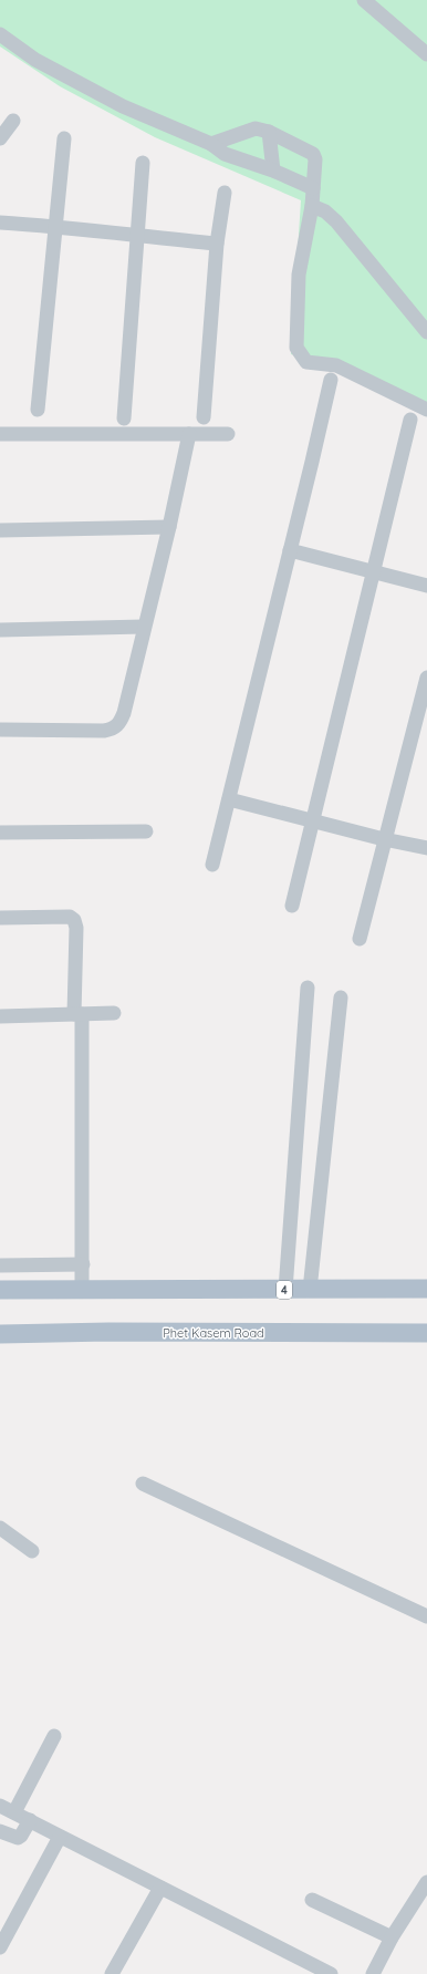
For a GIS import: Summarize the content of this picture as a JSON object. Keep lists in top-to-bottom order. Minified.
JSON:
{"streets":{"main road":["4","Phet Kasem Road"]}}
